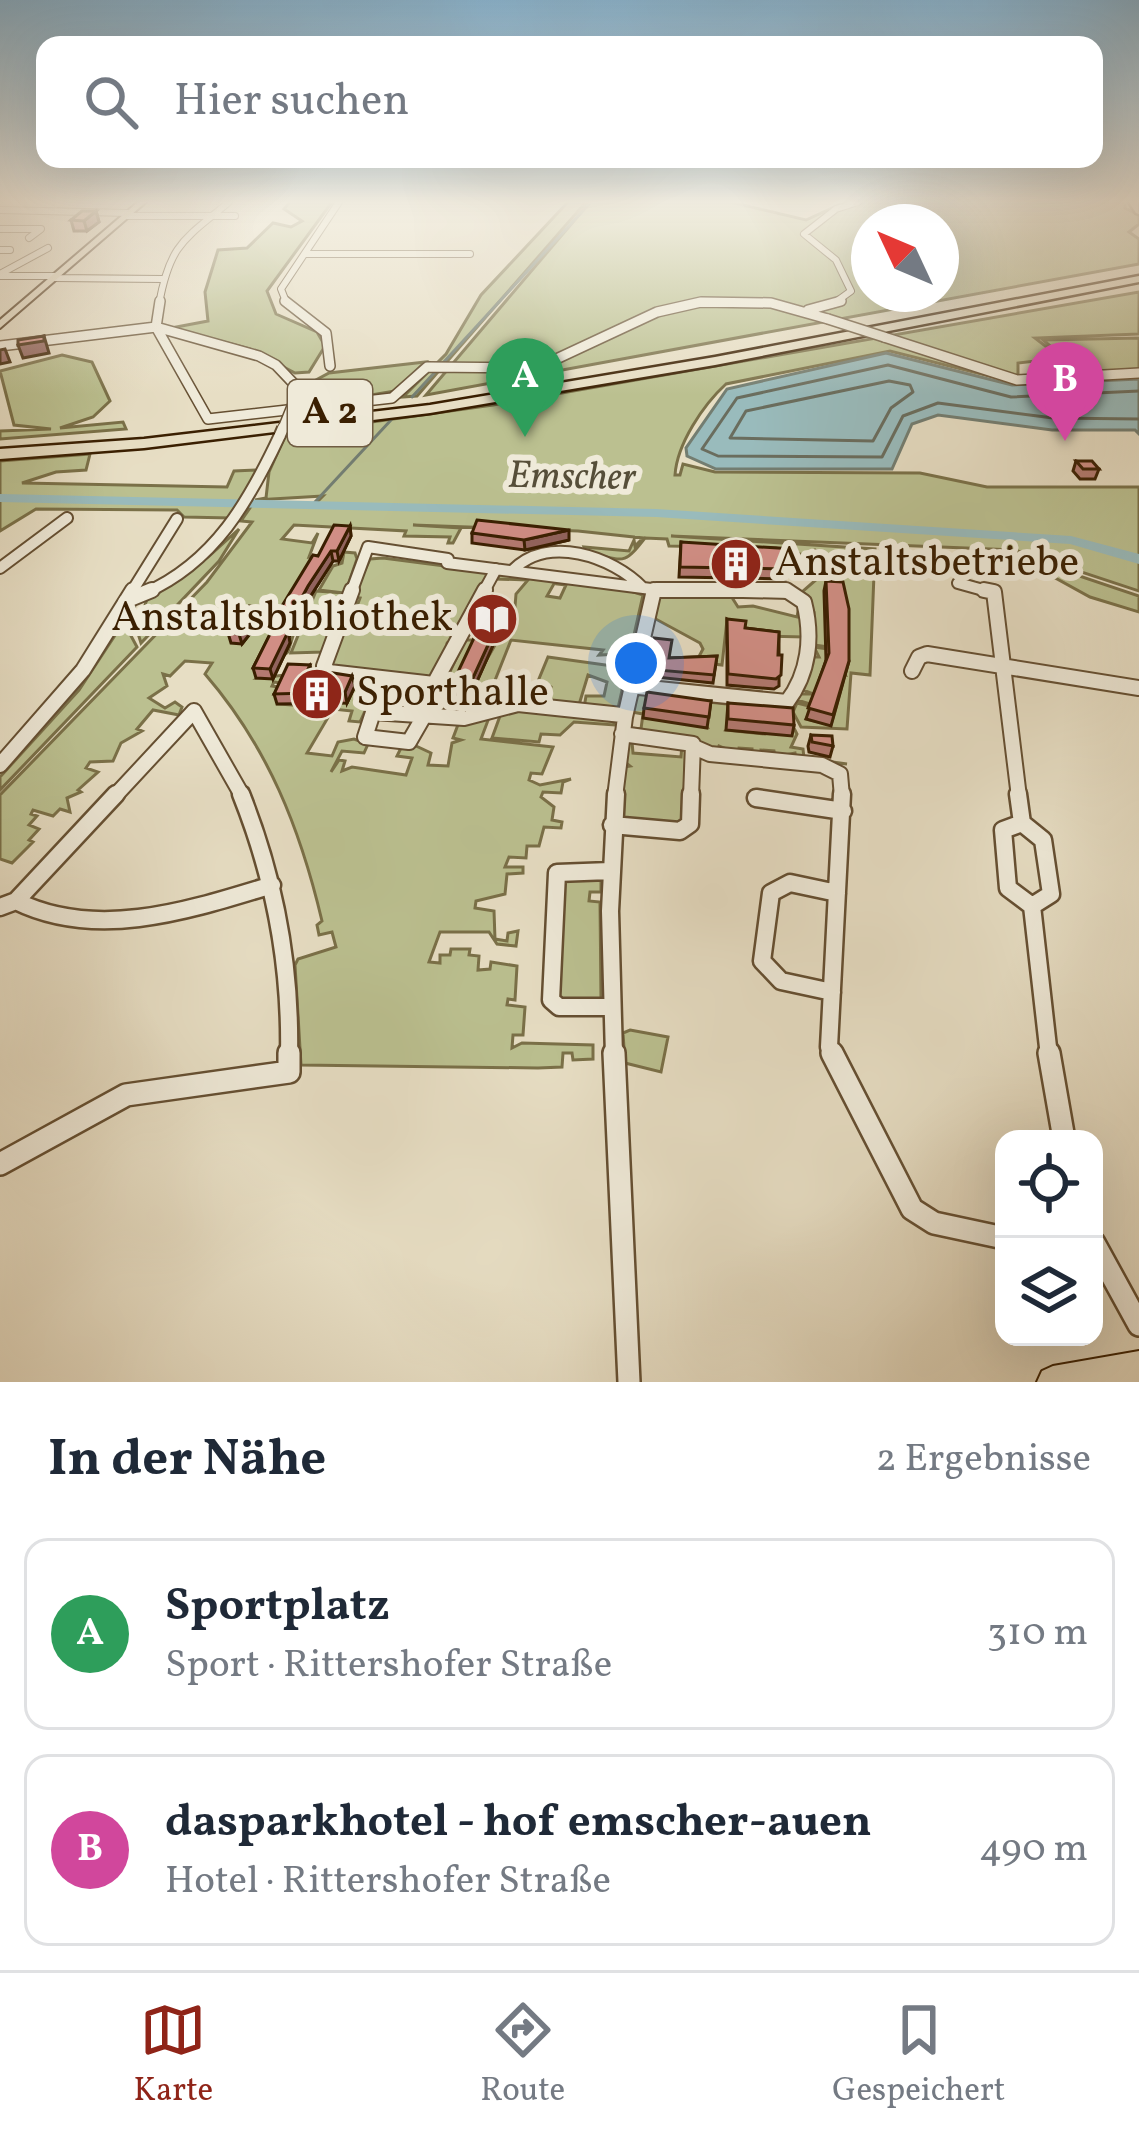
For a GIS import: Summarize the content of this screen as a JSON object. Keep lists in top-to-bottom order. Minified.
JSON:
{"streets":{"highway":["A 2"]},"water":["Emscher"],"places":{"building":["Anstaltsbetriebe","Sporthalle"],"library":["Anstaltsbibliothek"]},"north":"top left","page":{"search":"Hier suchen","pins":["A","B"],"heading":["In der Nähe","2 Ergebnisse"],"list":[{"mark":"A","name":"Sportplatz","note":"Sport · Rittershofer Straße","value":"310 m"},{"mark":"B","name":"dasparkhotel - hof emscher-auen","note":"Hotel · Rittershofer Straße","value":"490 m"}],"nav":["Karte","Route","Gespeichert"]}}
